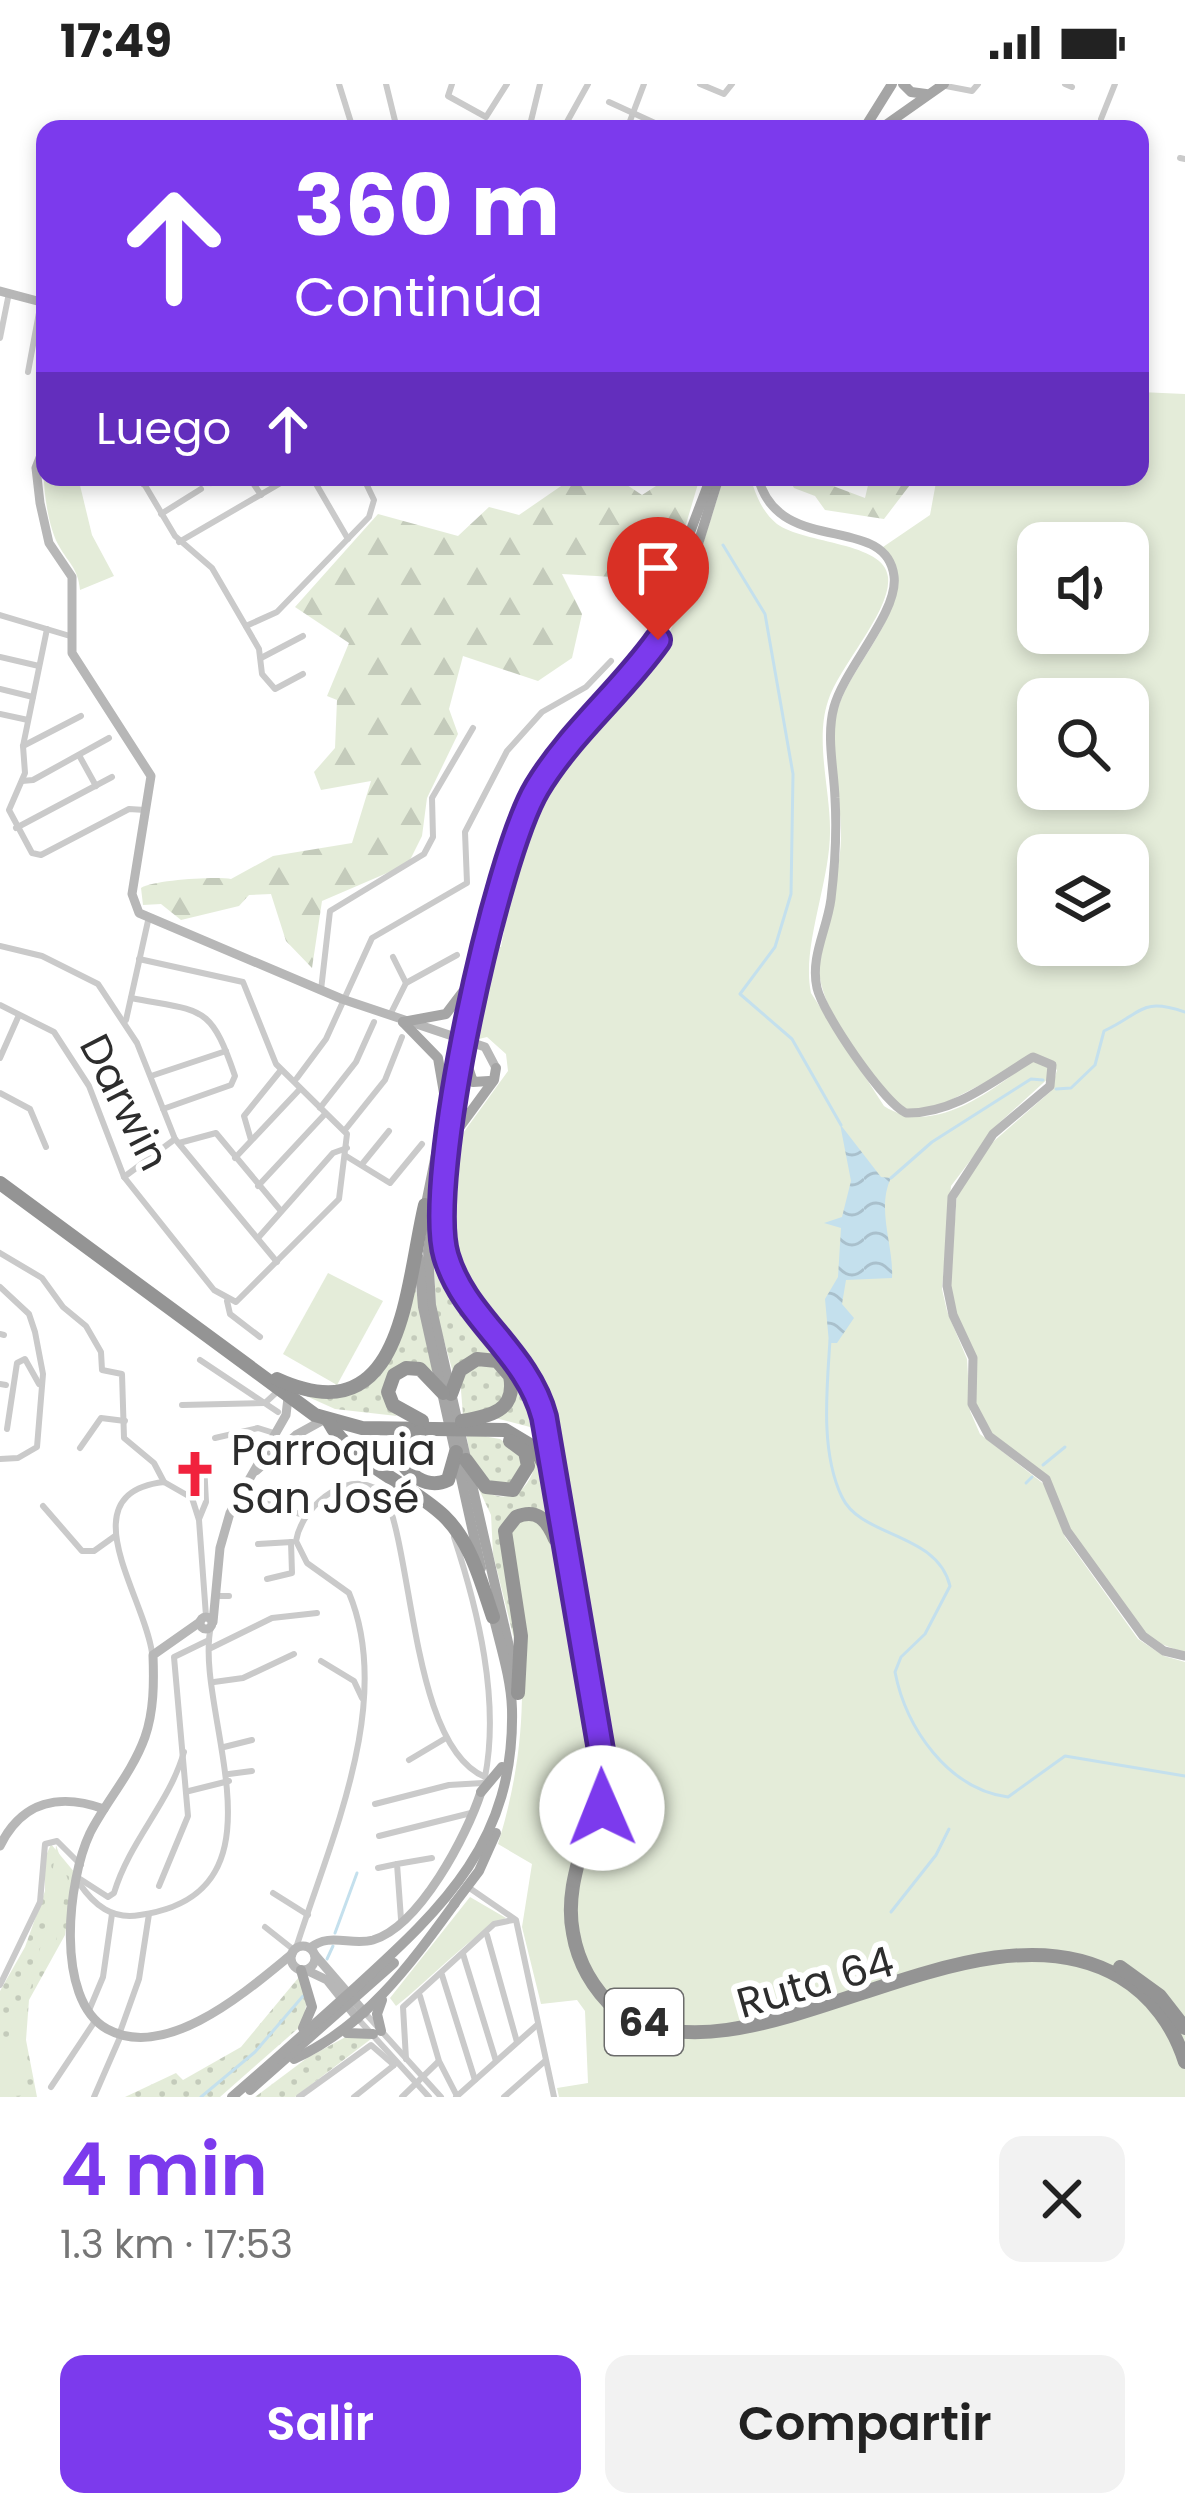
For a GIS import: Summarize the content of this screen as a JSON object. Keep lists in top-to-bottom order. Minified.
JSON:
{"streets":{"highway":["Ruta 64","64"],"street":["Darwin"]},"crossings":[["Ruta 64","64"]],"places":{"church":["Parroquia San José"]},"page":{"status":"17:49","turn":["360 m","Continúa"],"then":"Luego","heading":["4 min","1.3 km · 17:53"],"buttons":["Salir","Compartir"]}}
